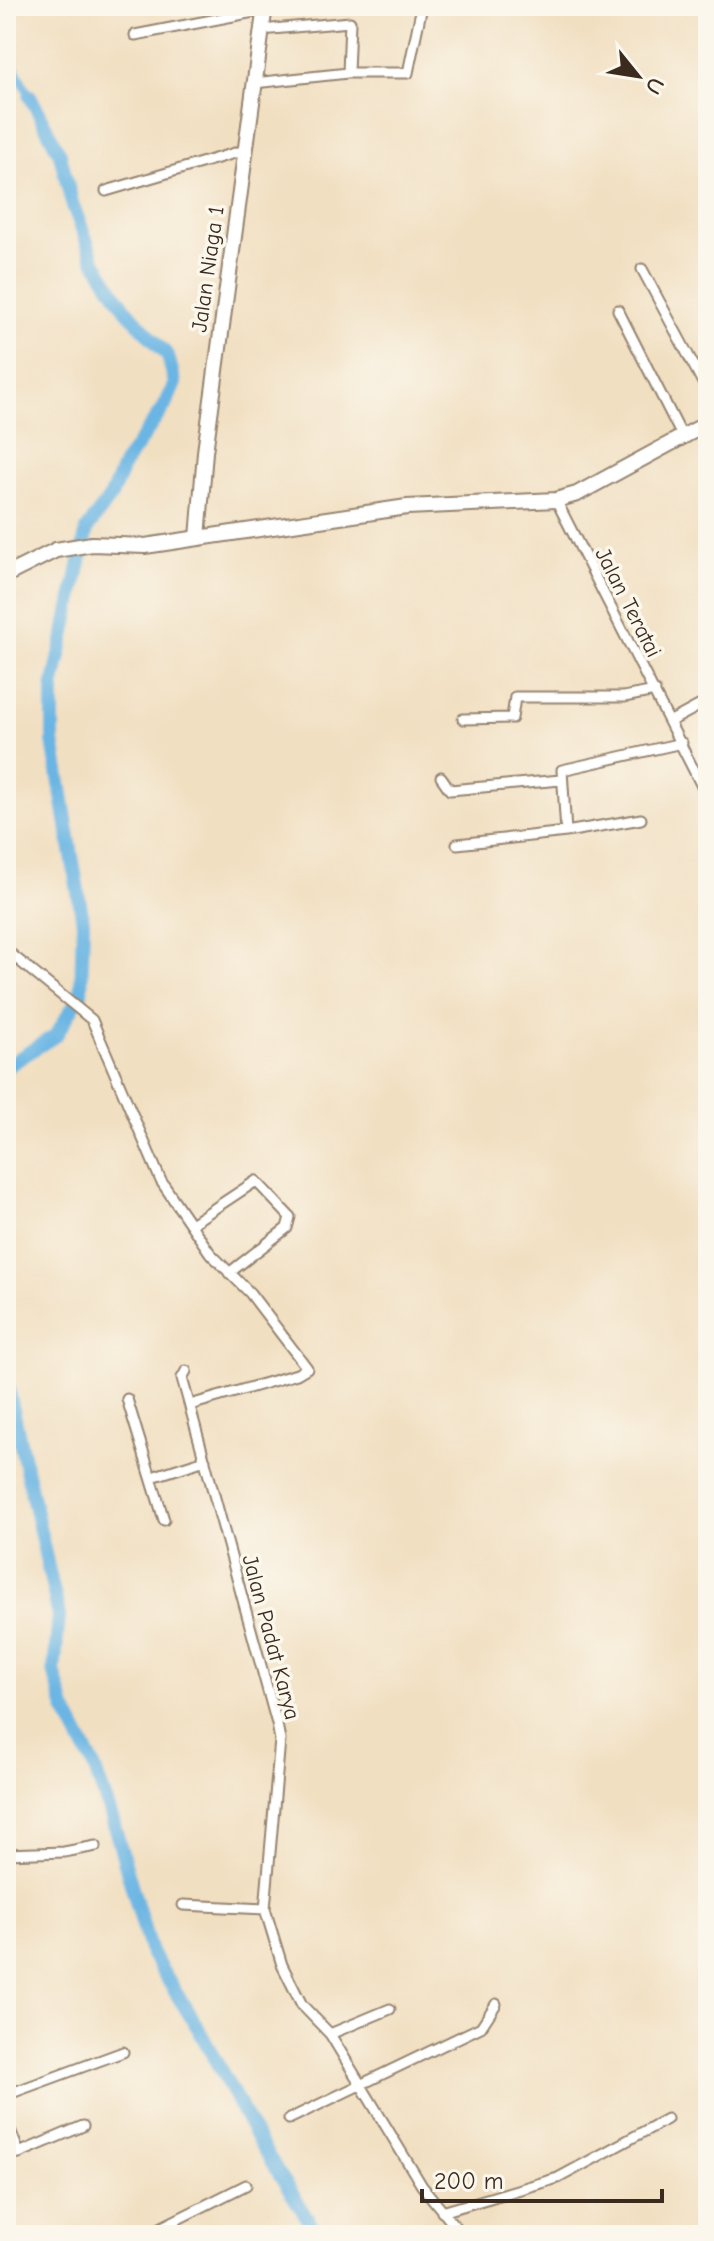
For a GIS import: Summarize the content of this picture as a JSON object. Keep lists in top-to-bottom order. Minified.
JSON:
{"streets":{"street":["Jalan Niaga 1","Jalan Teratai","Jalan Padat Karya"]},"scale_bar":"200 m","north":"bottom right"}
